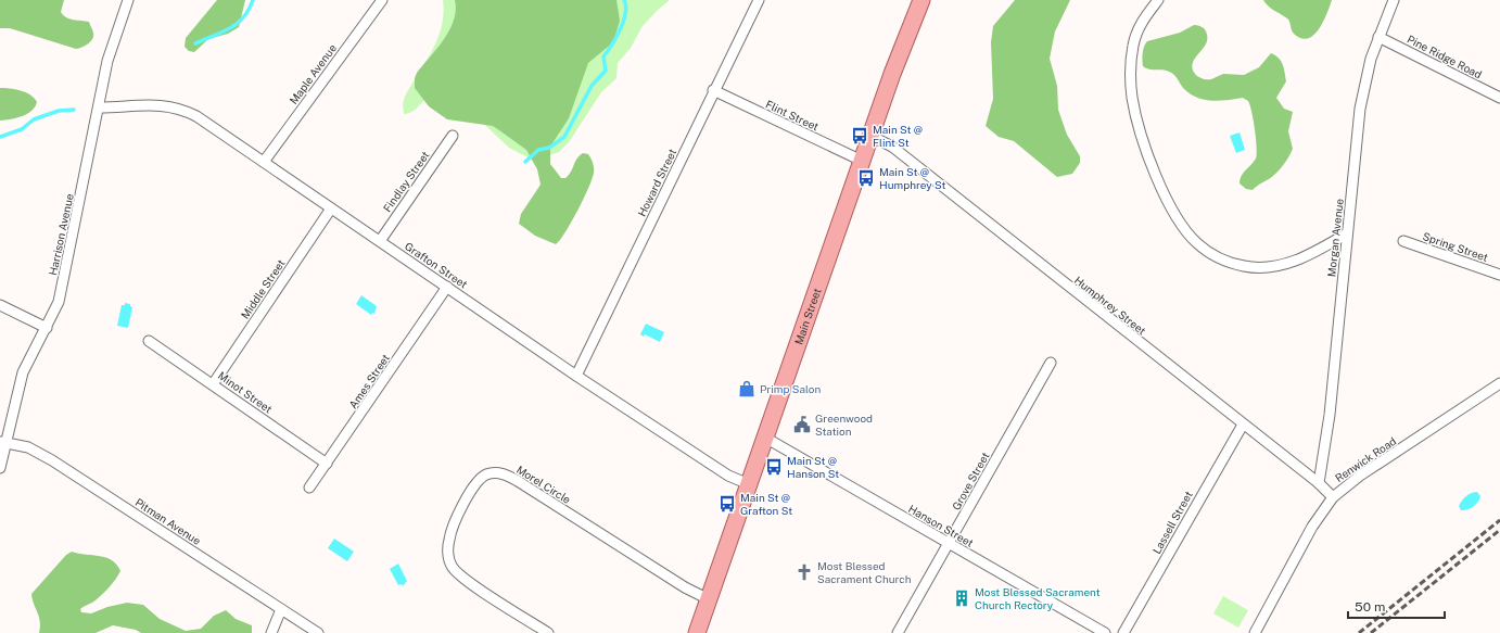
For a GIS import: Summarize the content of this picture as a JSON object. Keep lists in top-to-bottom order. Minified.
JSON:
{"streets":{"main road":["Main Street"],"street":["Pine Ridge Road","Maple Avenue","Flint Street","Findlay Street","Howard Street","Harrison Avenue","Morgan Avenue","Spring Street","Grafton Street","Middle Street","Humphrey Street","Ames Street","Minot Street","Renwick Road","Grove Street","Morel Circle","Pitman Avenue","Lassell Street","Hanson Street"]},"crossings":[["Pine Ridge Road","Morgan Avenue"],["Maple Avenue","Grafton Street"],["Flint Street","Howard Street"],["Flint Street","Main Street"],["Findlay Street","Grafton Street"],["Howard Street","Grafton Street"],["Harrison Avenue","Grafton Street"],["Harrison Avenue","Pitman Avenue"],["Morgan Avenue","Humphrey Street"],["Grafton Street","Middle Street"],["Grafton Street","Main Street"],["Grafton Street","Ames Street"],["Middle Street","Minot Street"],["Humphrey Street","Main Street"],["Humphrey Street","Renwick Road"],["Humphrey Street","Lassell Street"],["Main Street","Morel Circle"],["Main Street","Hanson Street"],["Ames Street","Minot Street"],["Grove Street","Hanson Street"]],"places":{"bus stop":["Main St @ Flint St","Main St @ Humphrey St","Main St @ Hanson St","Main St @ Grafton St"],"shop":["Primp Salon"],"public building":["Greenwood Station"],"church":["Most Blessed Sacrament Church"],"building":["Most Blessed Sacrament Church Rectory"]},"scale_bar":"50 m"}
